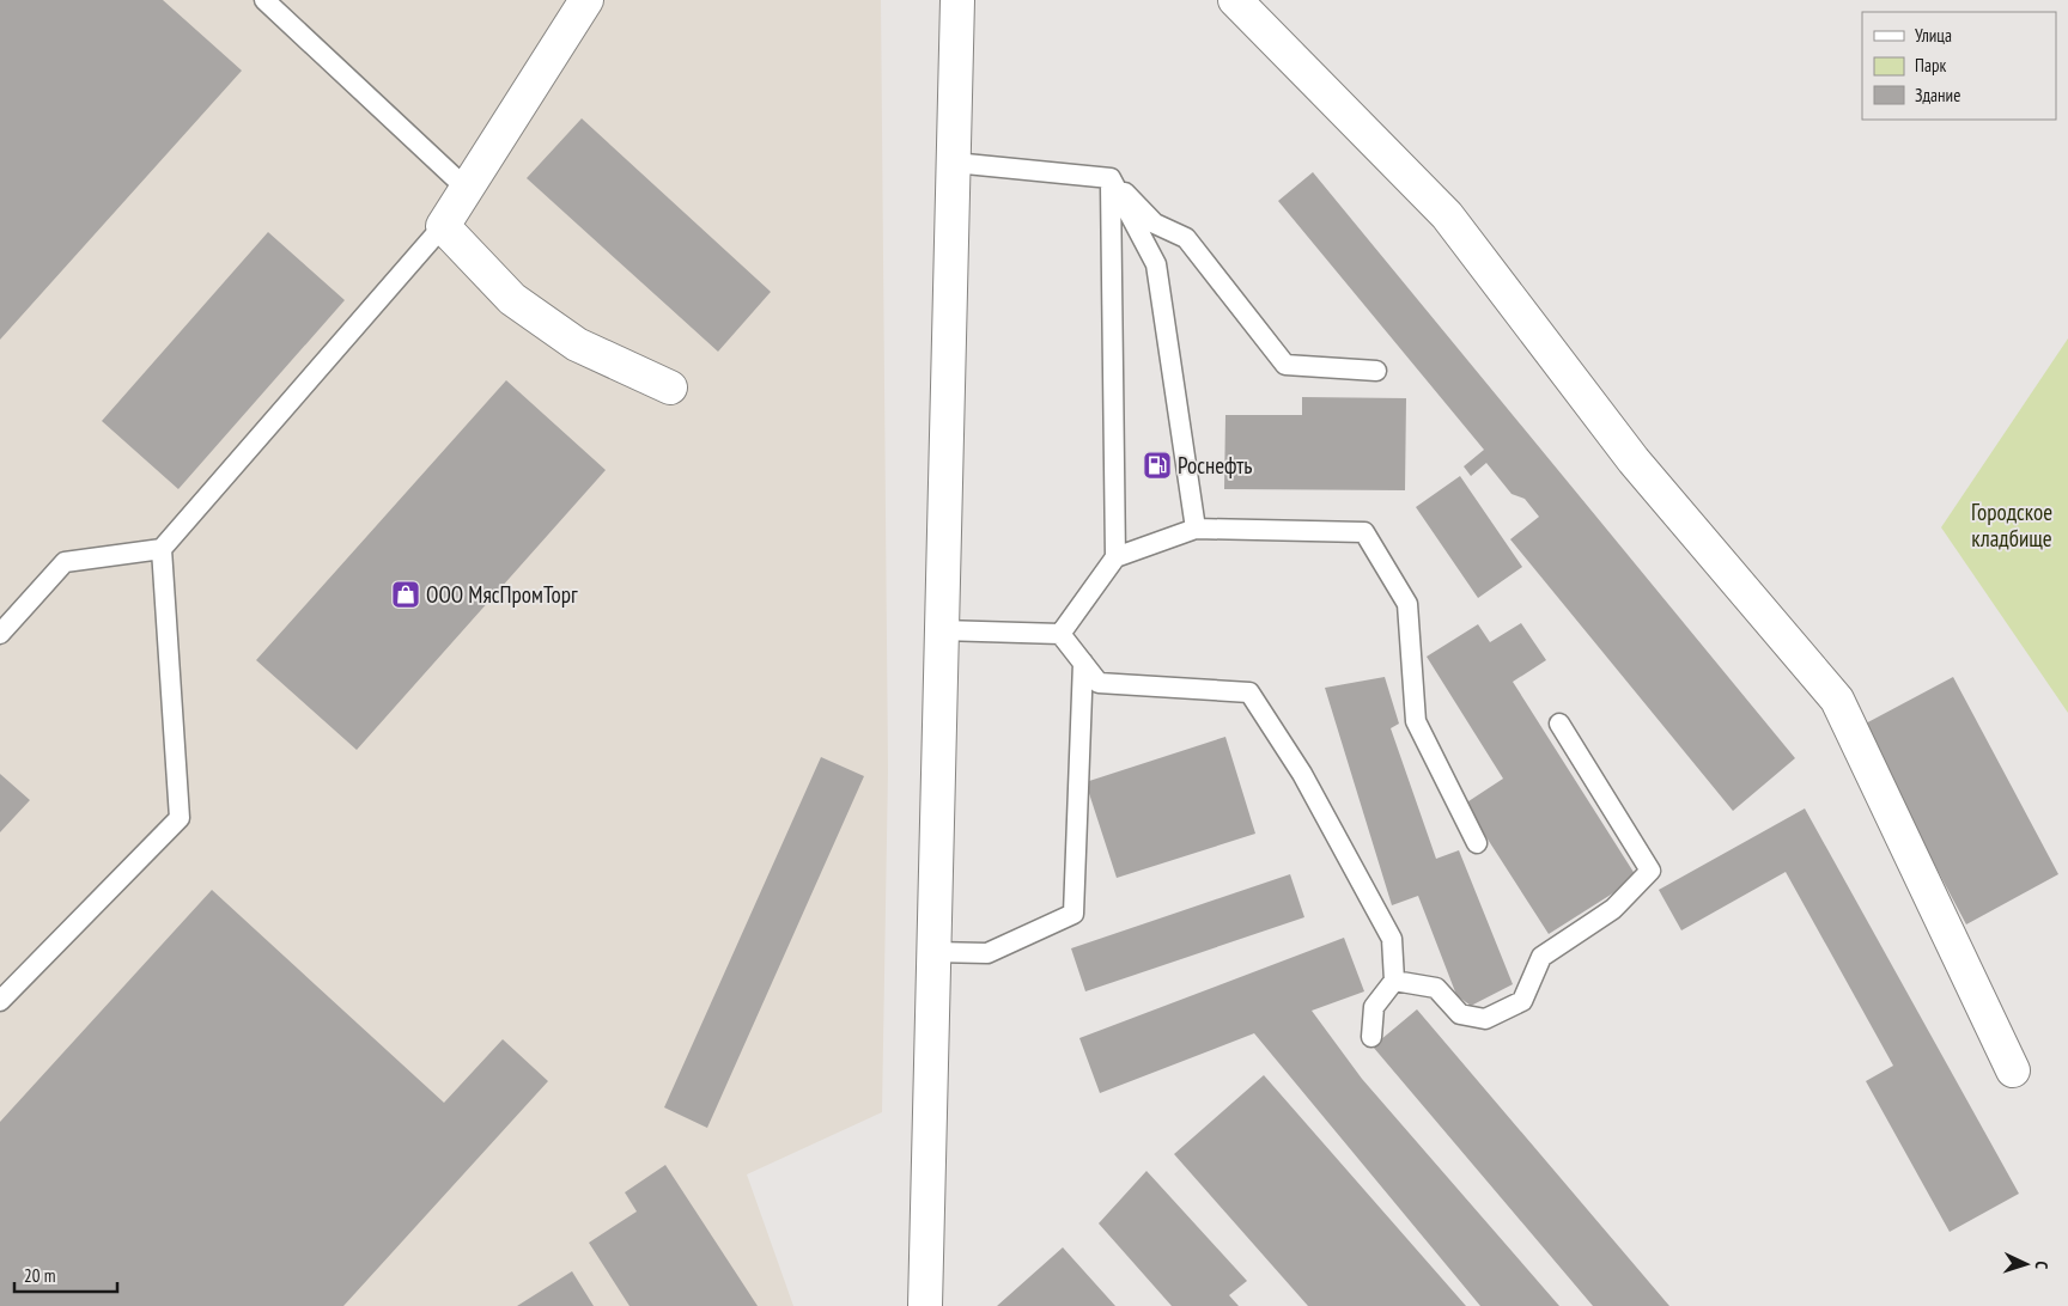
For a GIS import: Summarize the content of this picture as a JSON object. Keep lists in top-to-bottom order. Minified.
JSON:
{"parks":["Городское кладбище"],"places":{"fuel station":["Роснефть"],"shop":["ООО МясПромТорг"]},"legend":["Улица","Парк","Здание"],"scale_bar":"20 m","north":"right"}
